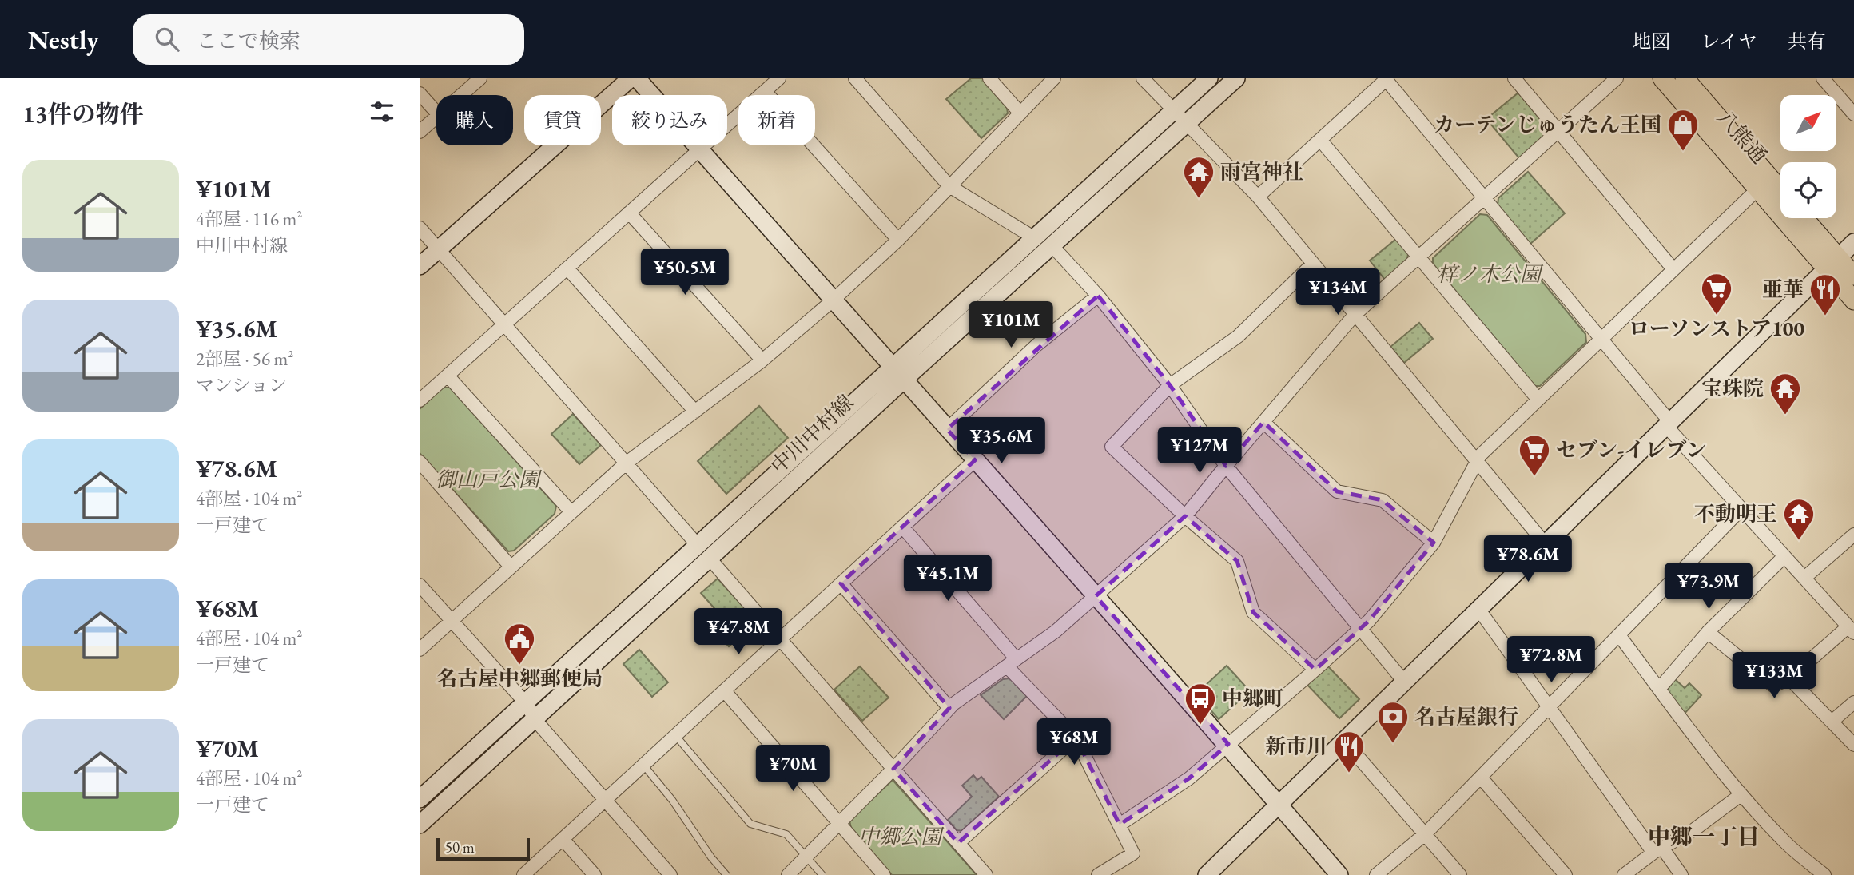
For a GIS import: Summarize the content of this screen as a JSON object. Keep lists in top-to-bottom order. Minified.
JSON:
{"streets":{"main road":["八熊通","中川中村線"]},"districts":["中郷一丁目"],"parks":["梓ノ木公園","御山戸公園","中郷公園"],"places":{"shop":["カーテンじゅうたん王国"],"temple":["雨宮神社","宝珠院","不動明王"],"supermarket":["ローソンストア100","セブン-イレブン"],"restaurant":["亜華","新市川"],"public building":["名古屋中郷郵便局"],"bus stop":["中郷町"],"bank":["名古屋銀行"]},"scale_bar":"50 m","north":"top right","page":{"header":"Nestly","search":"ここで検索","nav":["地図","レイヤ","共有"],"heading":"13件の物件","chip":["購入","賃貸","絞り込み","新着"],"list":[{"name":"¥101M","note":"4部屋 · 116 m² · 中川中村線"},{"name":"¥35.6M","note":"2部屋 · 56 m² · マンション"},{"name":"¥78.6M","note":"4部屋 · 104 m² · 一戸建て"},{"name":"¥68M","note":"4部屋 · 104 m² · 一戸建て"},{"name":"¥70M","note":"4部屋 · 104 m² · 一戸建て"}],"price":["¥50.5M","¥134M","¥101M","¥35.6M","¥127M","¥78.6M","¥45.1M","¥73.9M","¥47.8M","¥72.8M","¥133M","¥68M","¥70M"],"scale":"50 m"}}
